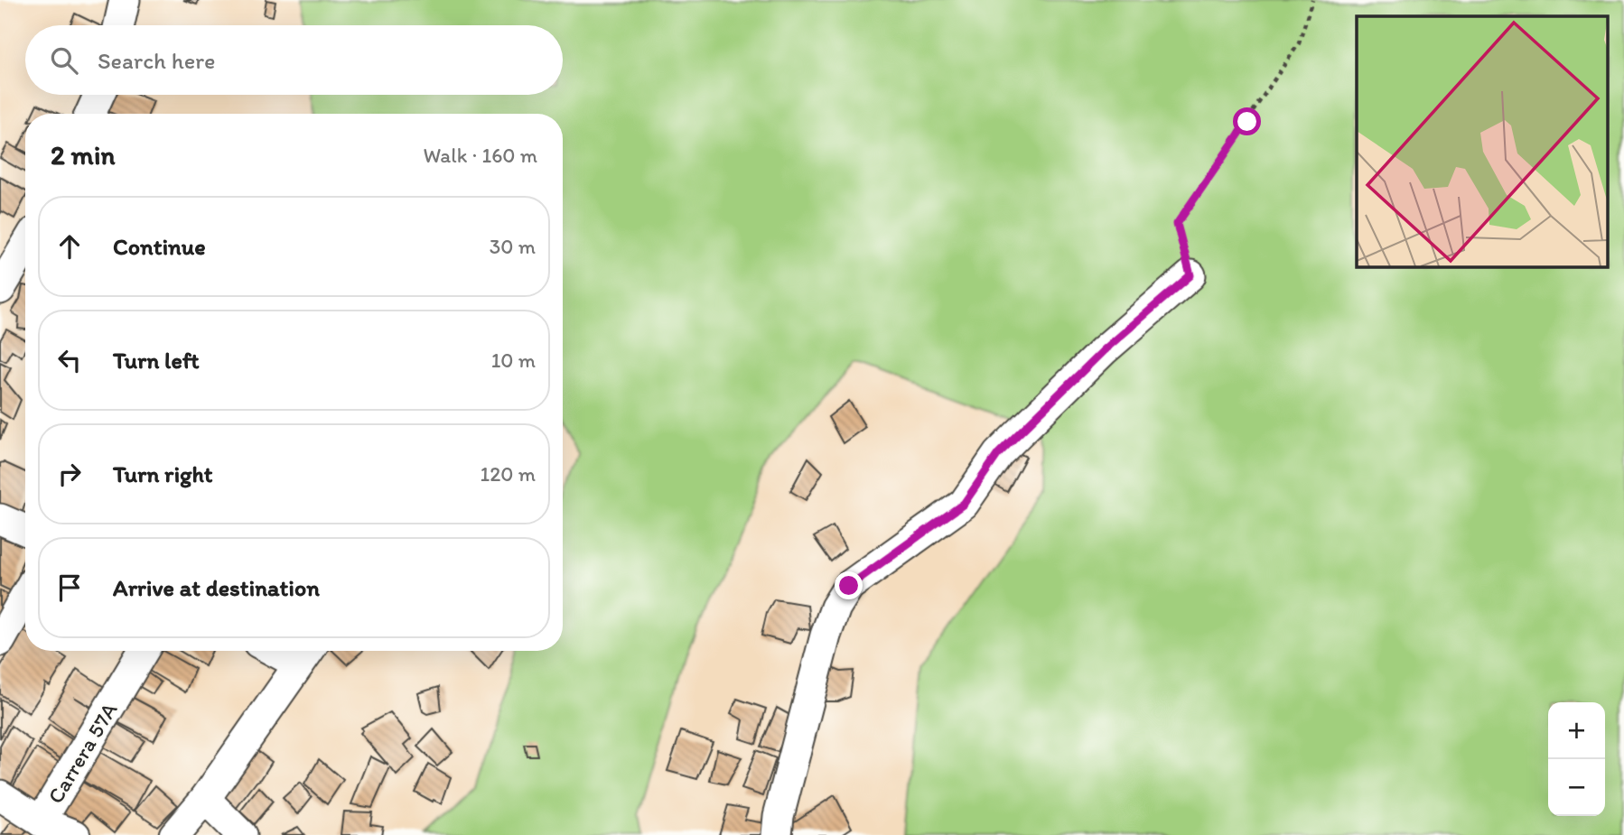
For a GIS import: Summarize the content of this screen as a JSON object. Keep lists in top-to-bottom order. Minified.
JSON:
{"streets":{"street":["Carrera 57A"]},"page":{"search":"Search here","heading":["2 min","Walk · 160 m"],"list":[["Continue","30 m"],["Turn left","10 m"],["Turn right","120 m"],"Arrive at destination"],"map_buttons":["+","−"]}}
